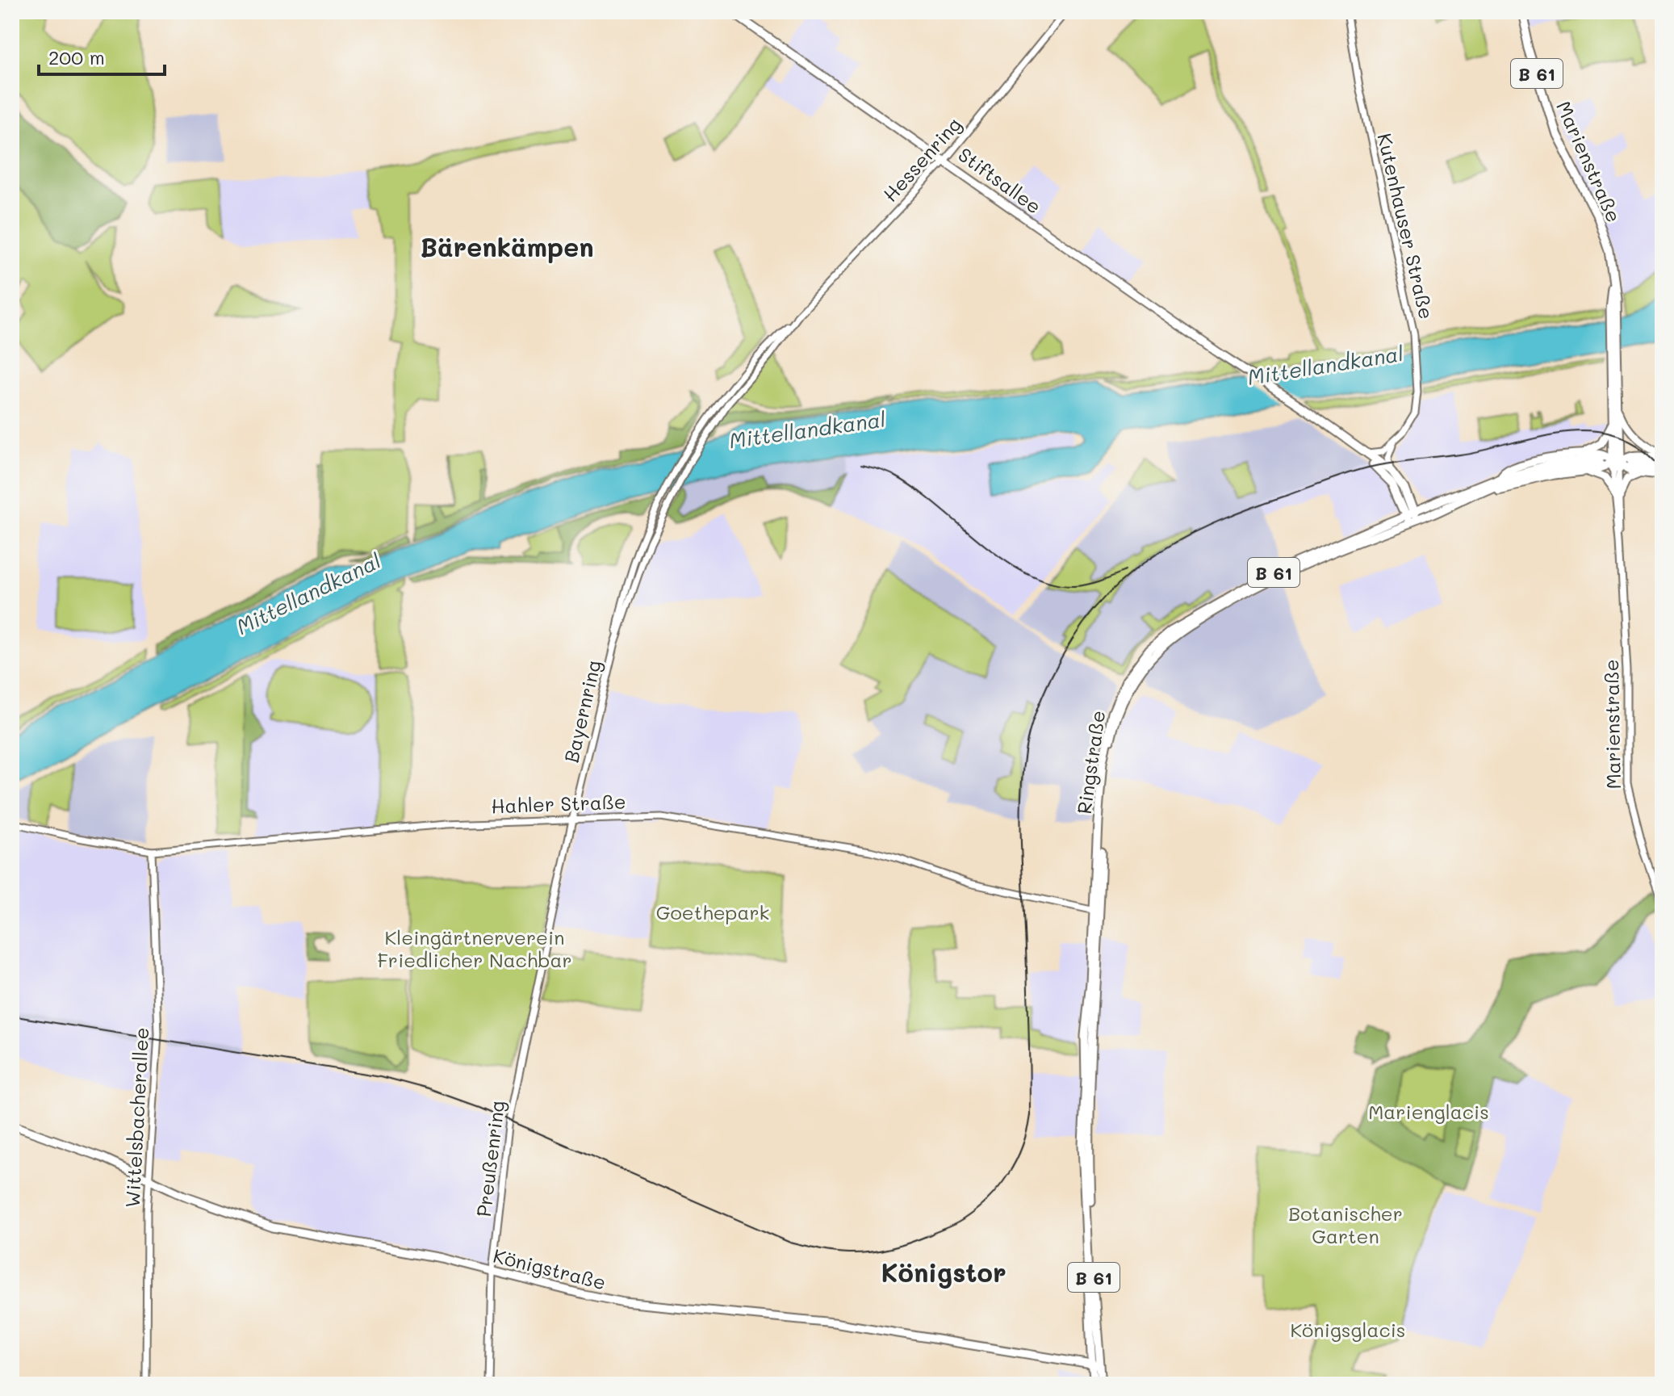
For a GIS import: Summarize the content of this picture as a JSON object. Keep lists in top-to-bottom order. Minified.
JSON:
{"streets":{"main road":["B 61","Marienstraße","Stiftsallee","Ringstraße","Königstraße"],"street":["Hessenring","Kutenhauser Straße","Bayernring","Hahler Straße","Wittelsbacherallee","Preußenring"]},"crossings":[["B 61","Marienstraße"],["B 61","Ringstraße"],["Hessenring","Stiftsallee"],["Hessenring","Bayernring"],["Stiftsallee","Kutenhauser Straße"],["Stiftsallee","Ringstraße"],["Bayernring","Hahler Straße"],["Bayernring","Preußenring"],["Ringstraße","Hahler Straße"],["Ringstraße","Königstraße"],["Hahler Straße","Wittelsbacherallee"],["Wittelsbacherallee","Königstraße"],["Preußenring","Königstraße"]],"districts":["Bärenkämpen","Königstor"],"water":["Mittellandkanal"],"parks":["Goethepark","Kleingärtnerverein Friedlicher Nachbar","Marienglacis","Botanischer Garten","Königsglacis"],"scale_bar":"200 m"}
